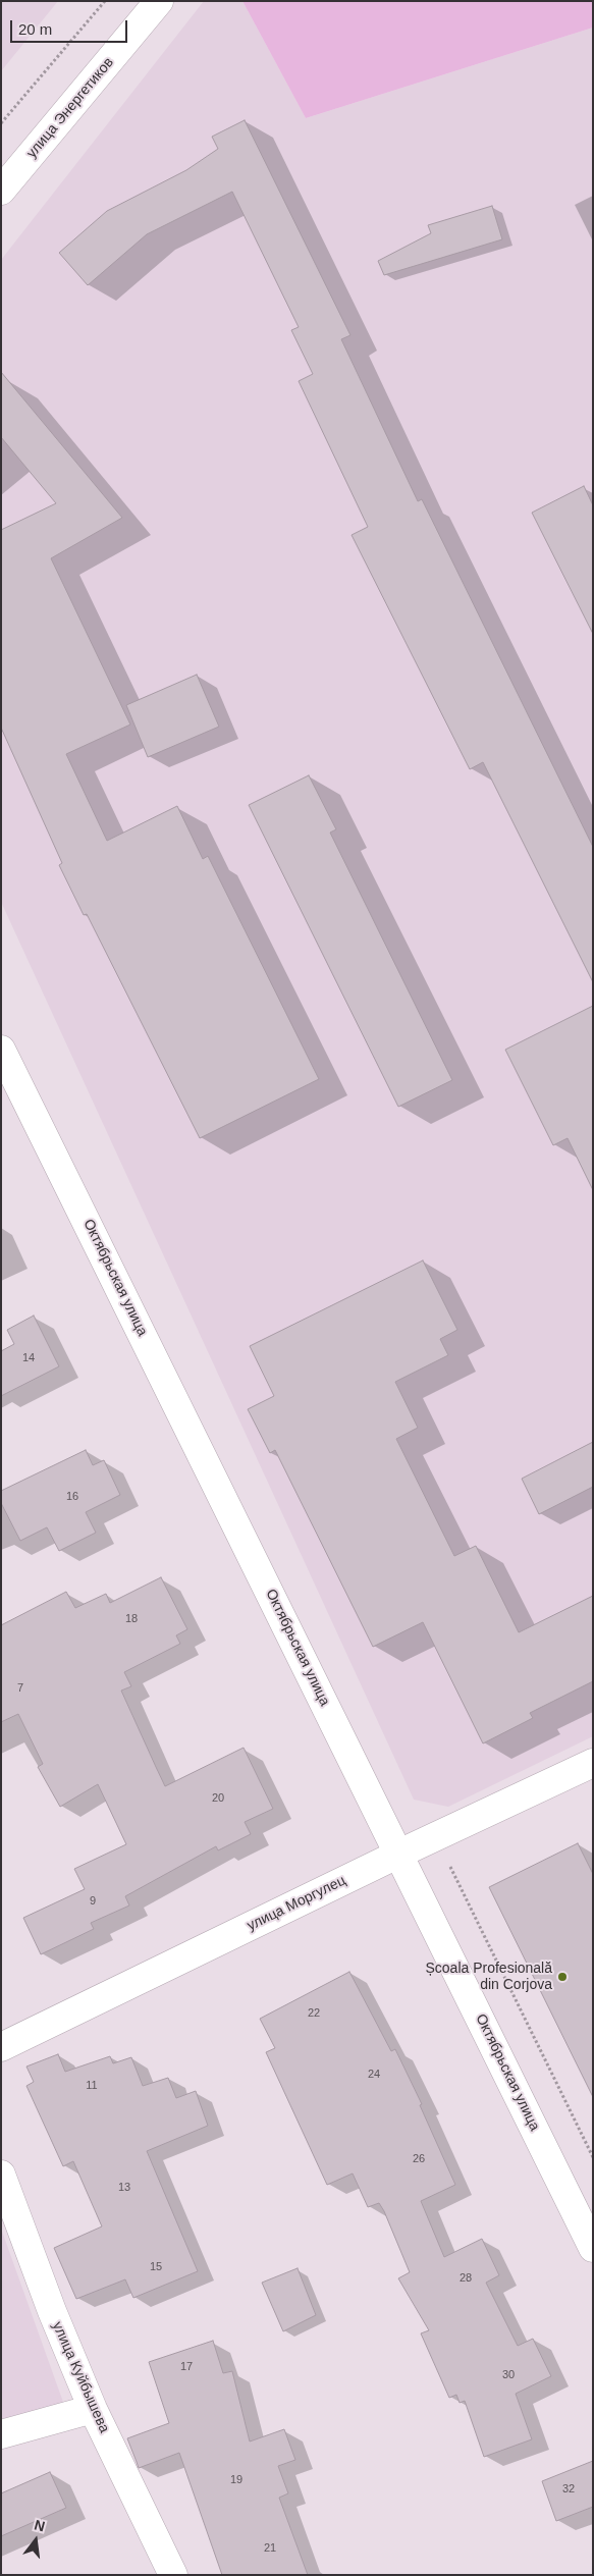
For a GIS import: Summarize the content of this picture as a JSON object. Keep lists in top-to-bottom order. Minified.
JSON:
{"streets":{"street":["улица Энергетиков","Октябрьская улица","улица Моргулец","улица Куйбышева"]},"crossings":[["Октябрьская улица","улица Моргулец"]],"places":["Școala Profesională din Corjova"],"house_numbers":["14","16","18","7","20","9","22","24","11","26","13","15","28","17","30","19","32","21"],"scale_bar":"20 m","north":"top"}
